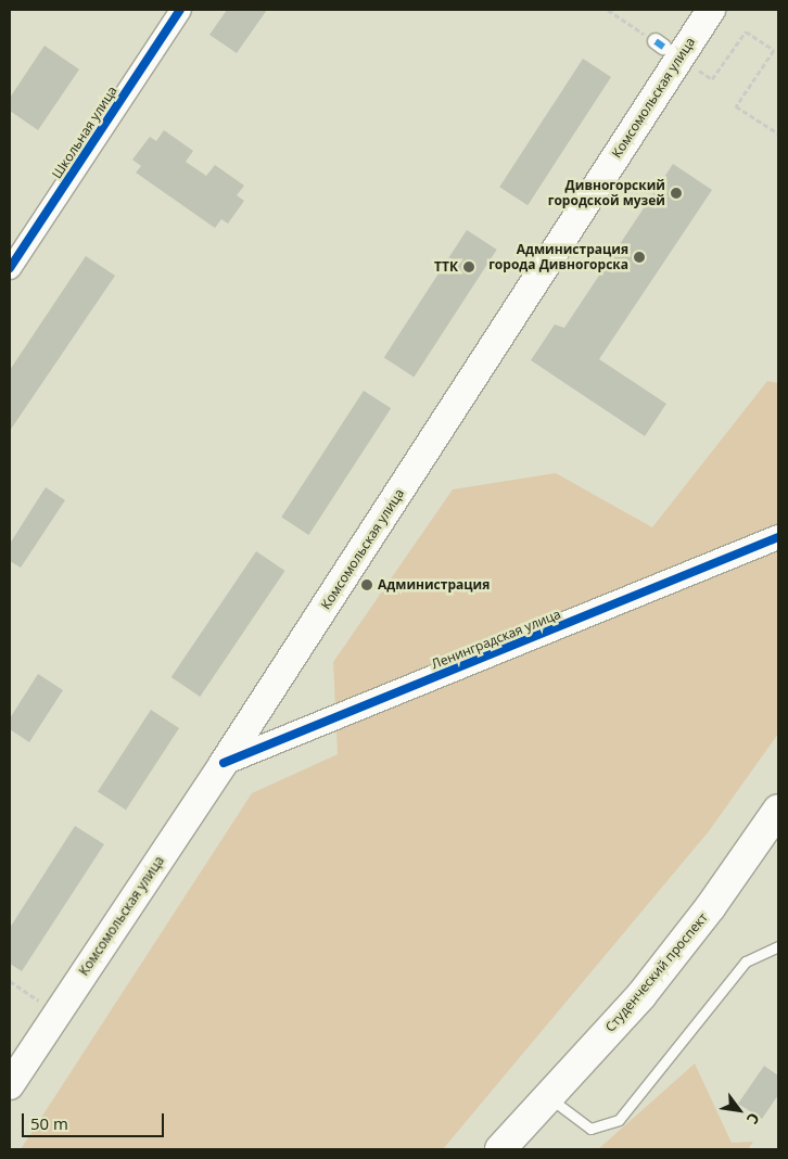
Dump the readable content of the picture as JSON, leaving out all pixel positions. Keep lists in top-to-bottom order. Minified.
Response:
{"streets":{"highway":["Студенческий проспект"],"main road":["Комсомольская улица"],"street":["Школьная улица","Ленинградская улица"]},"crossings":[["Комсомольская улица","Ленинградская улица"]],"places":["Дивногорский городской музей","Администрация города Дивногорска","ТТК","Администрация"],"scale_bar":"50 m","north":"bottom right"}
